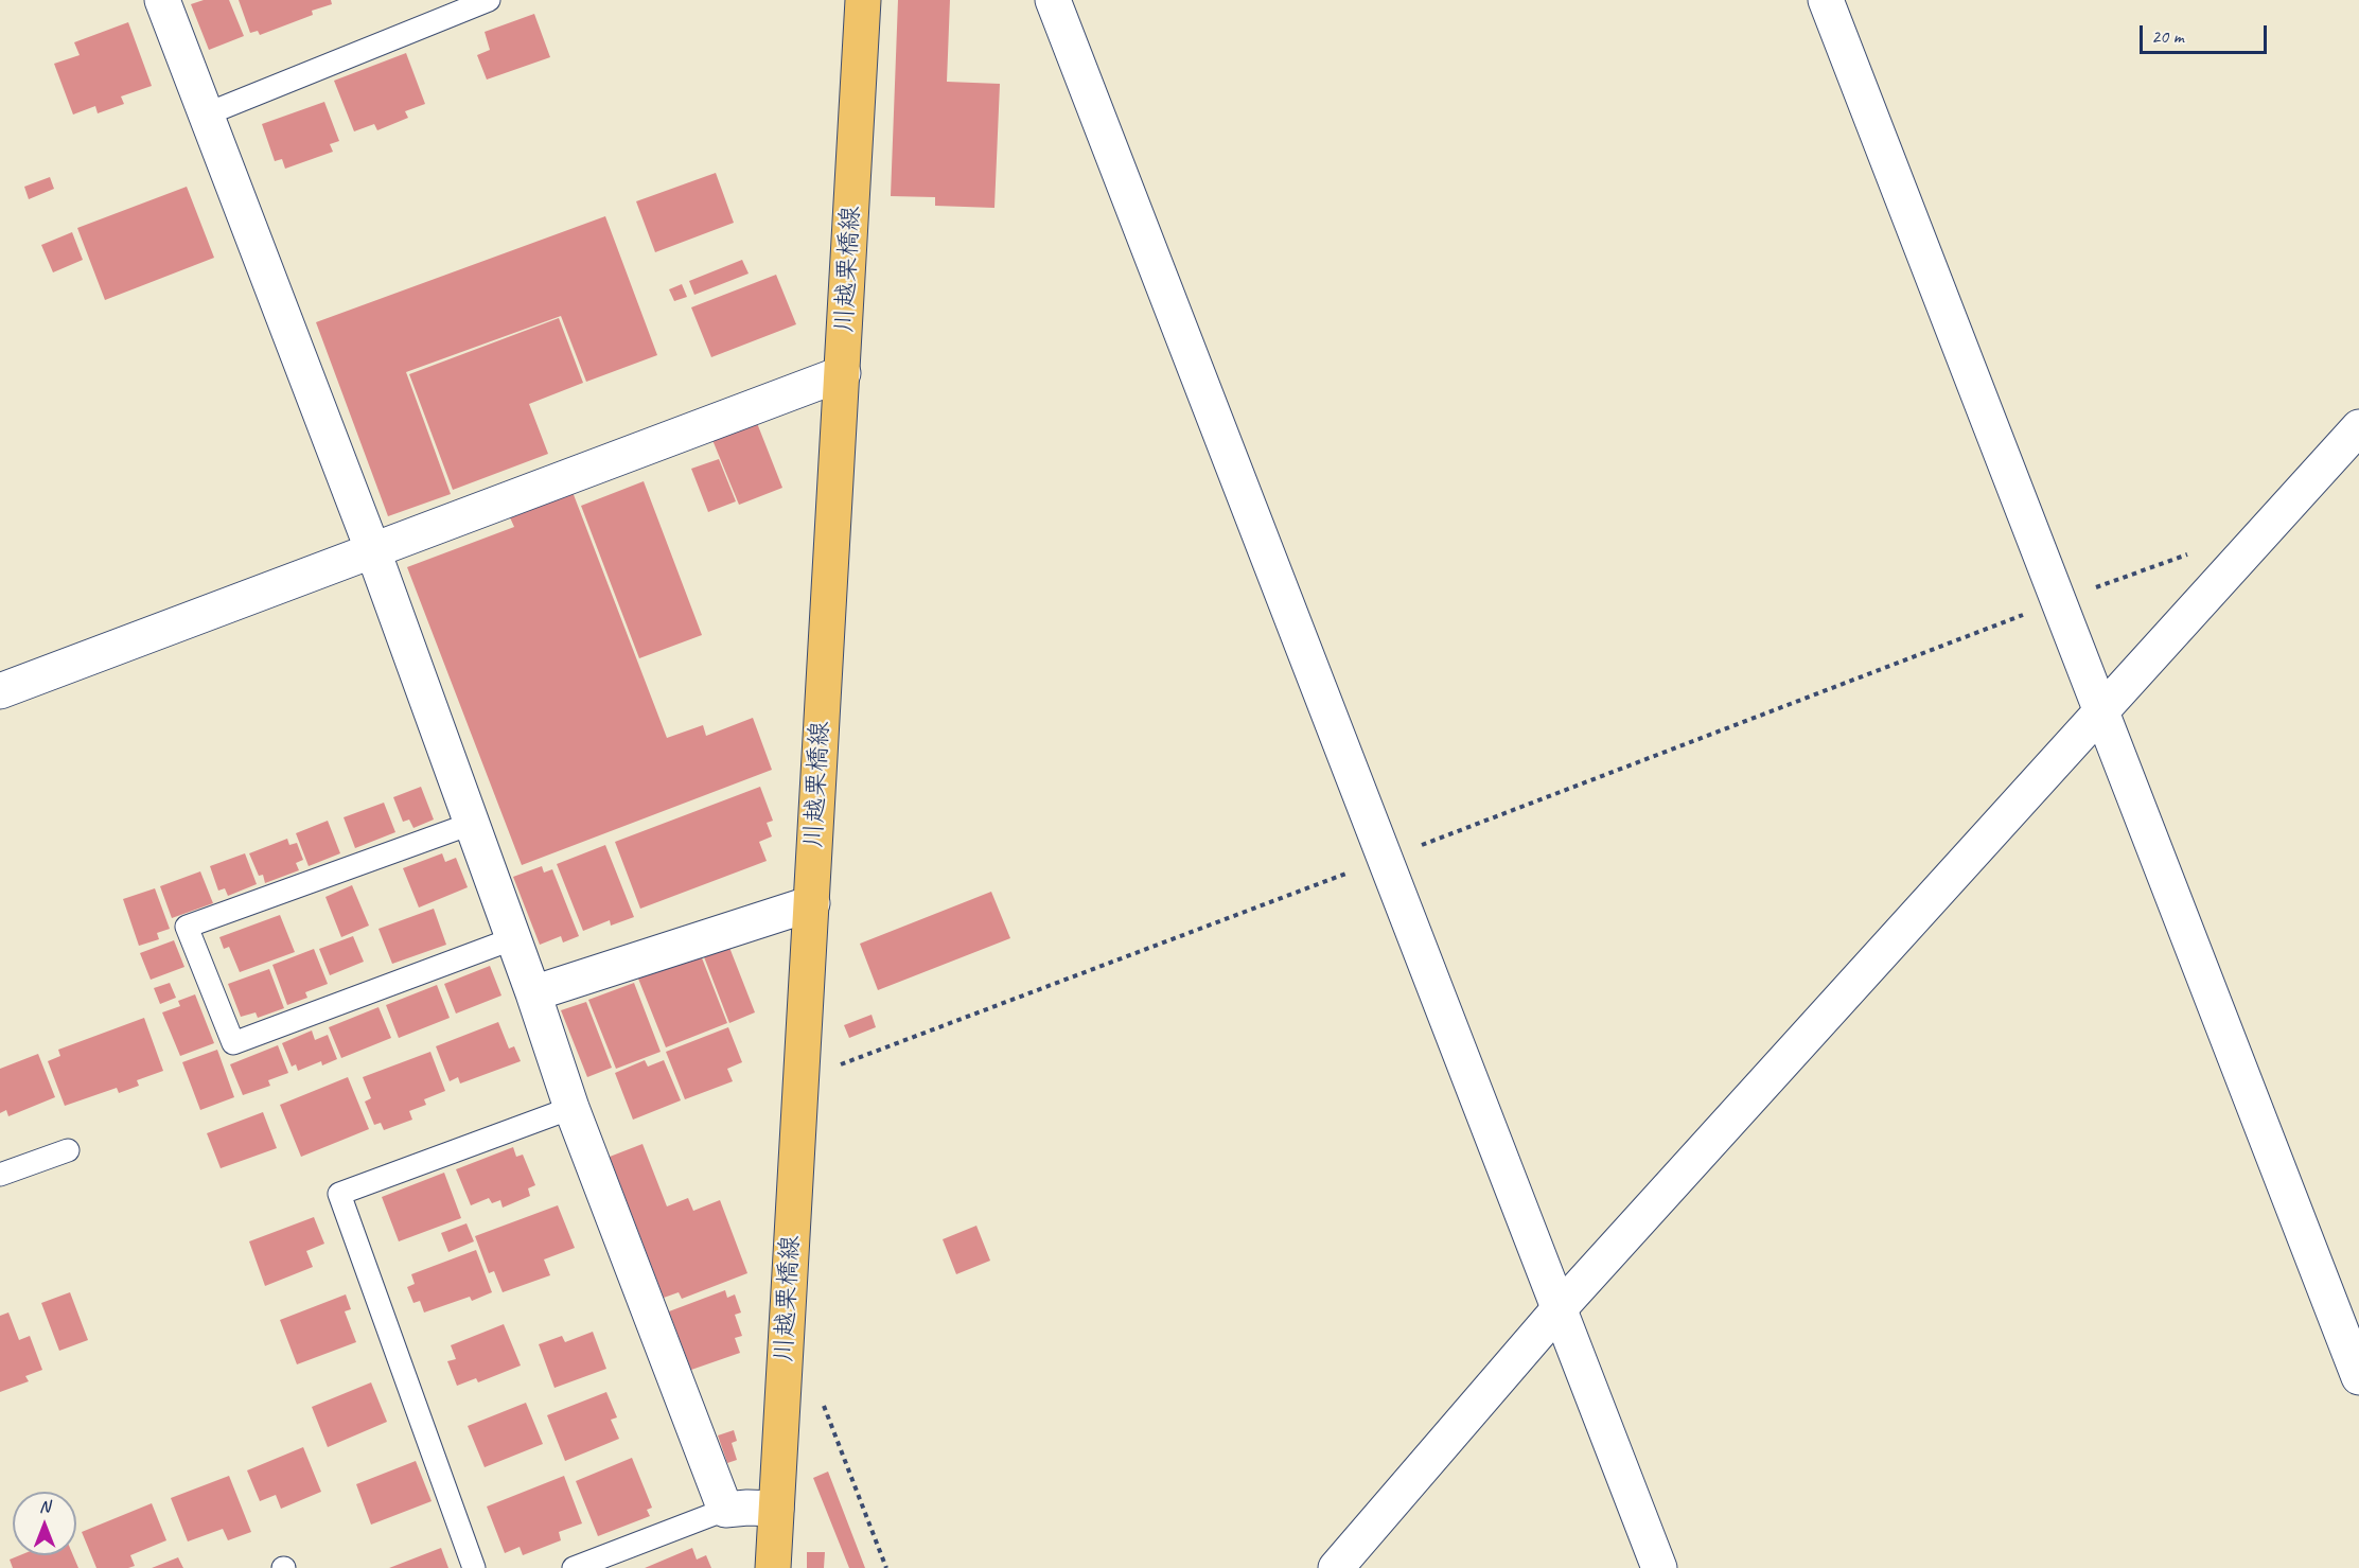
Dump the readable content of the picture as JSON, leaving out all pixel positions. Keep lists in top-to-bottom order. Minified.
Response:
{"streets":{"main road":["川越栗橋線"]},"scale_bar":"20 m","north":"top"}
